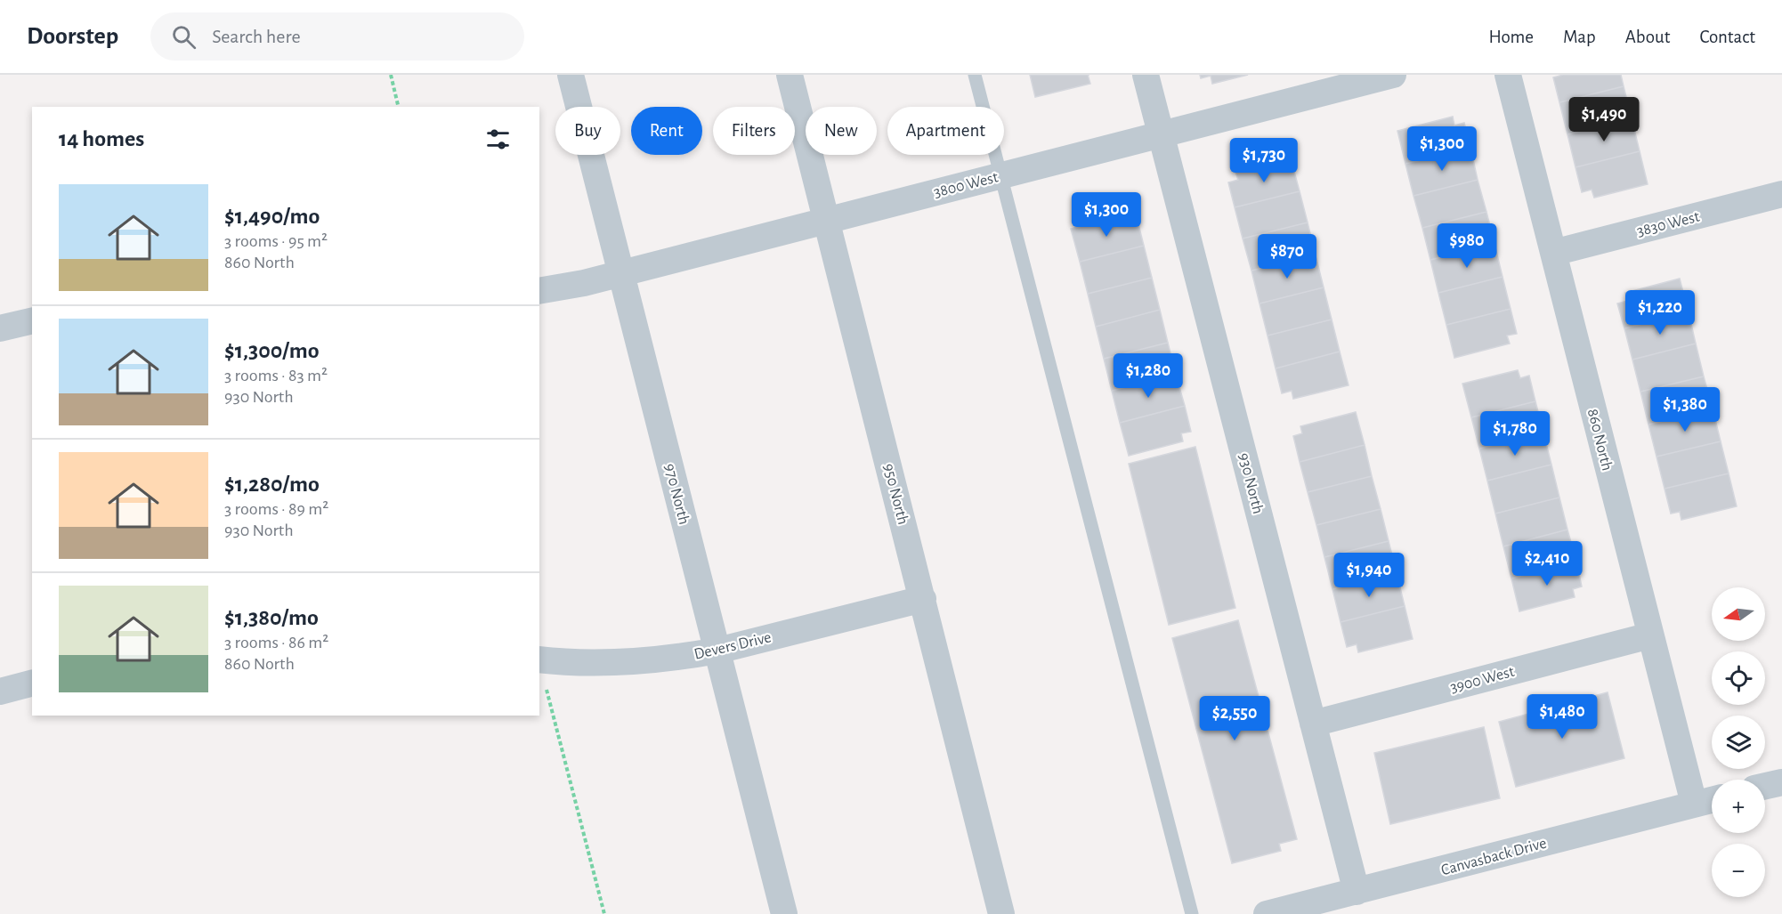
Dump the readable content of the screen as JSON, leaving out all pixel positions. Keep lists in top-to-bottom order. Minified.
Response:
{"streets":{"street":["3800 West","3830 West","860 North","930 North","970 North","950 North","Devers Drive","3900 West","Canvasback Drive"]},"crossings":[["3800 West","930 North"],["3800 West","970 North"],["3800 West","950 North"],["3830 West","860 North"],["860 North","3900 West"],["860 North","Canvasback Drive"],["930 North","3900 West"],["930 North","Canvasback Drive"],["970 North","Devers Drive"],["950 North","Devers Drive"]],"north":"left","page":{"header":"Doorstep","search":"Search here","nav":["Home","Map","About","Contact"],"price":["$1,490","$1,300","$1,730","$1,300","$980","$870","$1,220","$1,280","$1,380","$1,780","$2,410","$1,940","$1,480","$2,550"],"chip":["Buy","Rent","Filters","New","Apartment"],"heading":"14 homes","list":[{"name":"$1,490/mo","note":"3 rooms · 95 m² · 860 North"},{"name":"$1,300/mo","note":"3 rooms · 83 m² · 930 North"},{"name":"$1,280/mo","note":"3 rooms · 89 m² · 930 North"},{"name":"$1,380/mo","note":"3 rooms · 86 m² · 860 North"}],"map_buttons":["+","−"]}}
